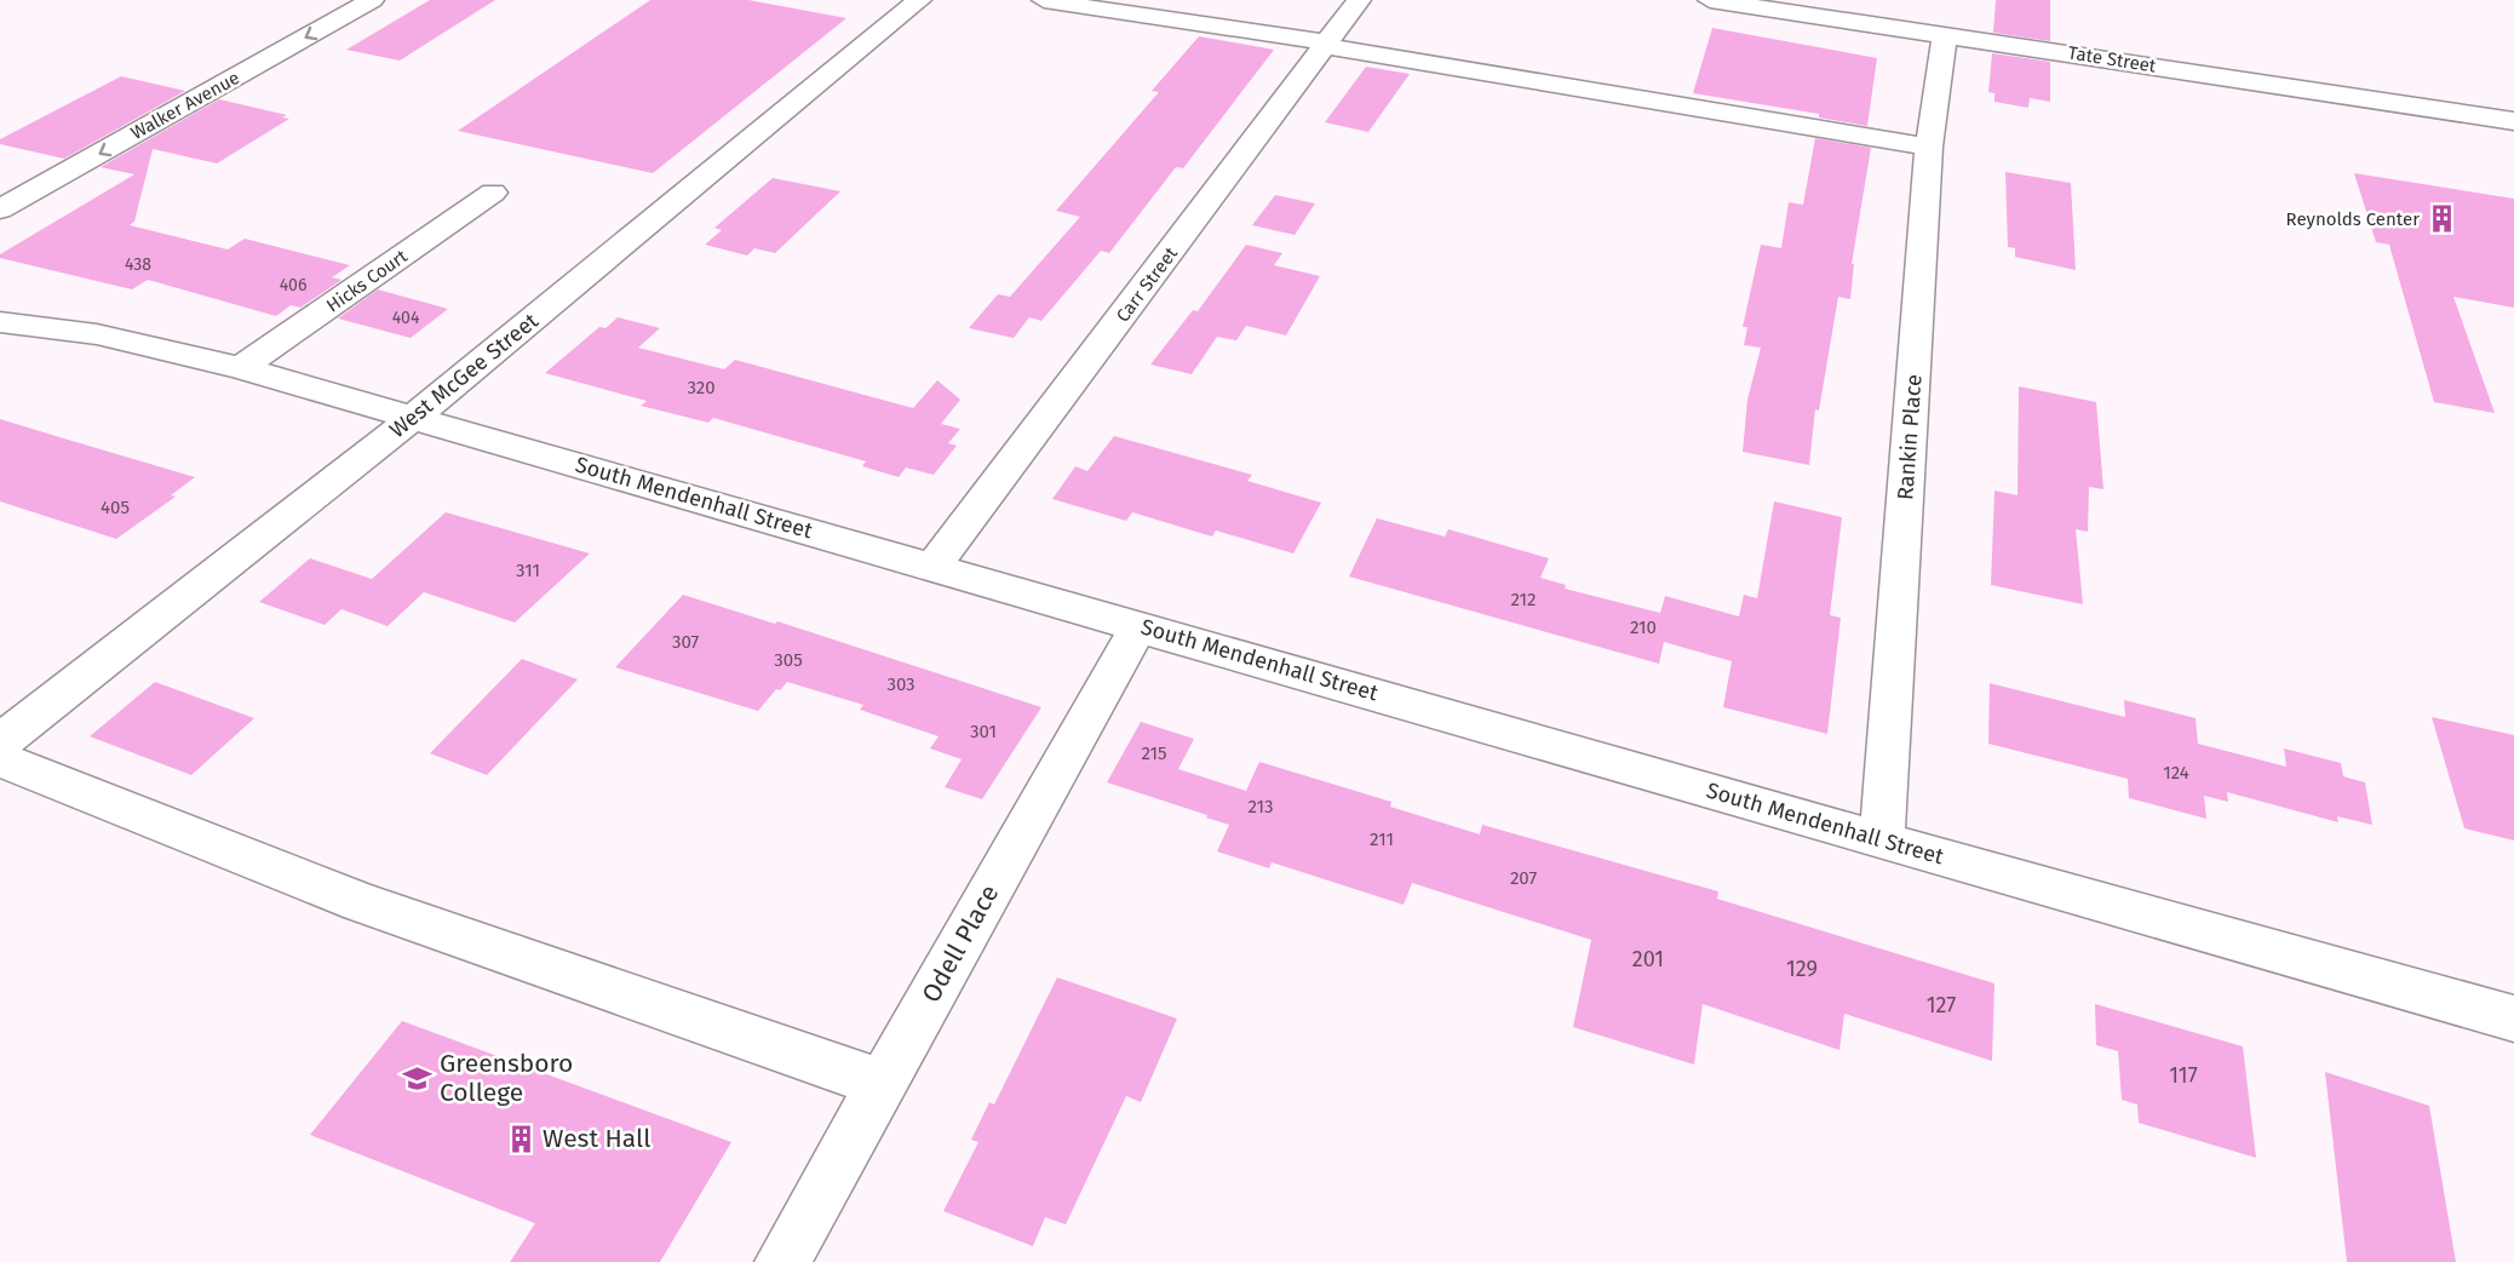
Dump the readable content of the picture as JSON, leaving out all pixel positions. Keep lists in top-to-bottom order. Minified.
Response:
{"streets":{"street":["Tate Street","Walker Avenue","Hicks Court","Carr Street","West McGee Street","Rankin Place","South Mendenhall Street","Odell Place"]},"crossings":[["Tate Street","Rankin Place"],["Hicks Court","South Mendenhall Street"],["Carr Street","South Mendenhall Street"],["West McGee Street","South Mendenhall Street"],["Rankin Place","South Mendenhall Street"],["South Mendenhall Street","Odell Place"]],"one_way":["Walker Avenue"],"places":{"building":["Reynolds Center","West Hall"],"school or university":["Greensboro College"]},"house_numbers":["438","406","404","320","405","311","212","210","307","305","303","301","215","124","213","211","207","201","129","127","117"]}
